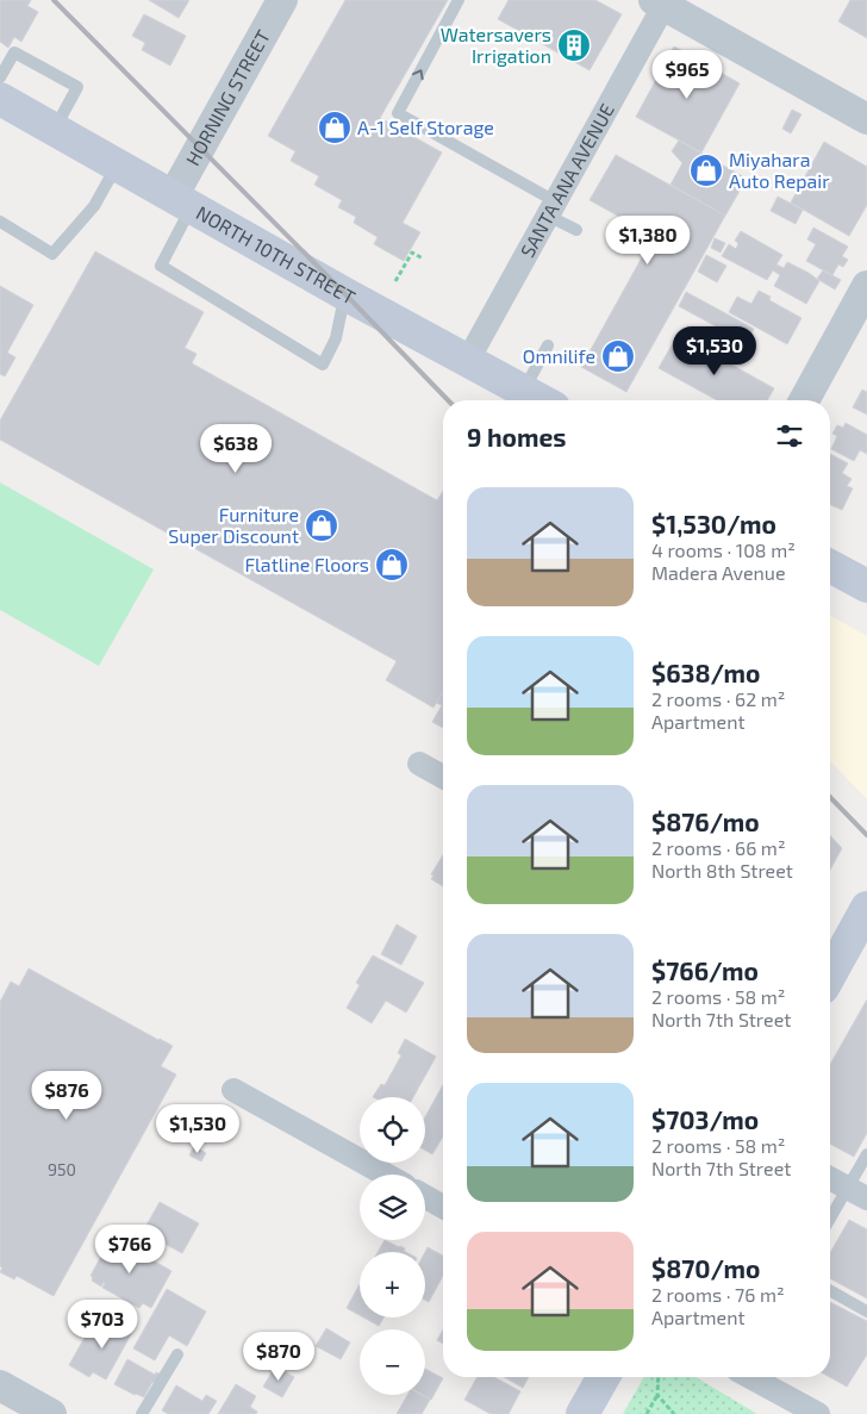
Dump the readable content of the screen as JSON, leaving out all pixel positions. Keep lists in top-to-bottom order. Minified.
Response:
{"streets":{"main road":["NORTH 10TH STREET"],"street":["HORNING STREET","SANTA ANA AVENUE"]},"crossings":[["HORNING STREET","NORTH 10TH STREET"],["SANTA ANA AVENUE","NORTH 10TH STREET"]],"places":{"building":["Watersavers Irrigation"],"shop":["A-1 Self Storage","Miyahara Auto Repair","Omnilife","Furniture Super Discount","Flatline Floors"]},"house_numbers":["950"],"page":{"price":["$965","$1,380","$1,530","$638","$876","$1,530","$766","$703","$870"],"heading":"9 homes","list":[{"name":"$1,530/mo","note":"4 rooms · 108 m² · Madera Avenue"},{"name":"$638/mo","note":"2 rooms · 62 m² · Apartment"},{"name":"$876/mo","note":"2 rooms · 66 m² · North 8th Street"},{"name":"$766/mo","note":"2 rooms · 58 m² · North 7th Street"},{"name":"$703/mo","note":"2 rooms · 58 m² · North 7th Street"},{"name":"$870/mo","note":"2 rooms · 76 m² · Apartment"}],"map_buttons":["+","−"]}}
